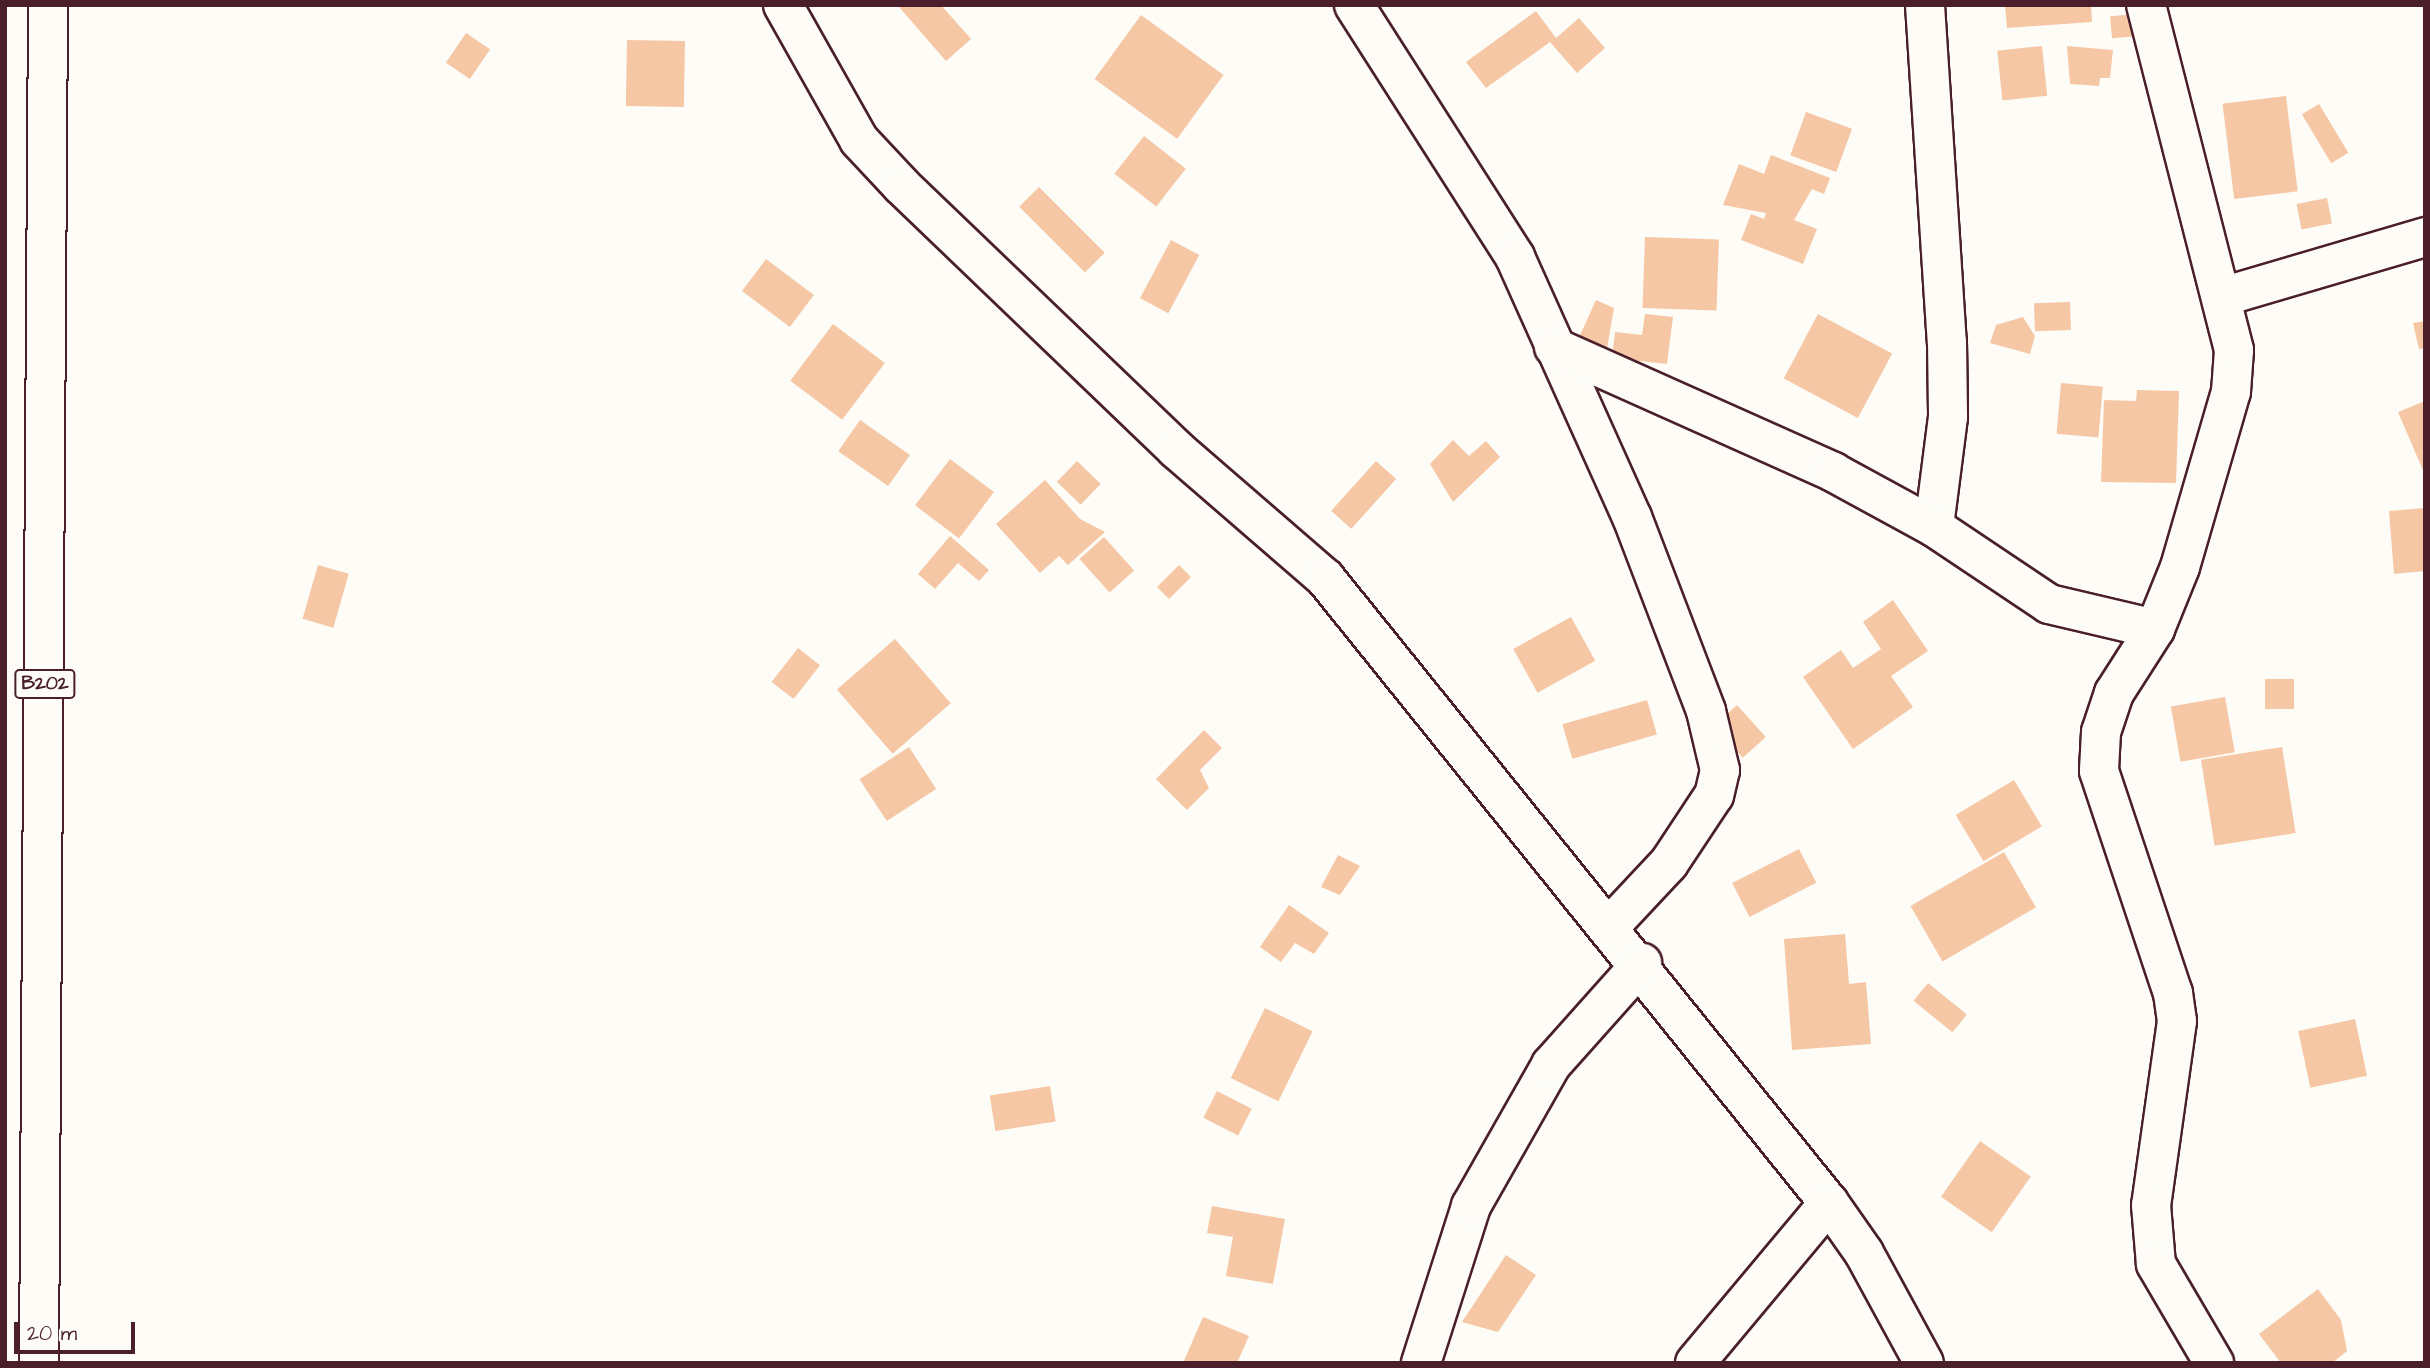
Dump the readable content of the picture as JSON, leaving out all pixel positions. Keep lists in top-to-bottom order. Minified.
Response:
{"streets":{"street":["B202"]},"scale_bar":"20 m"}
